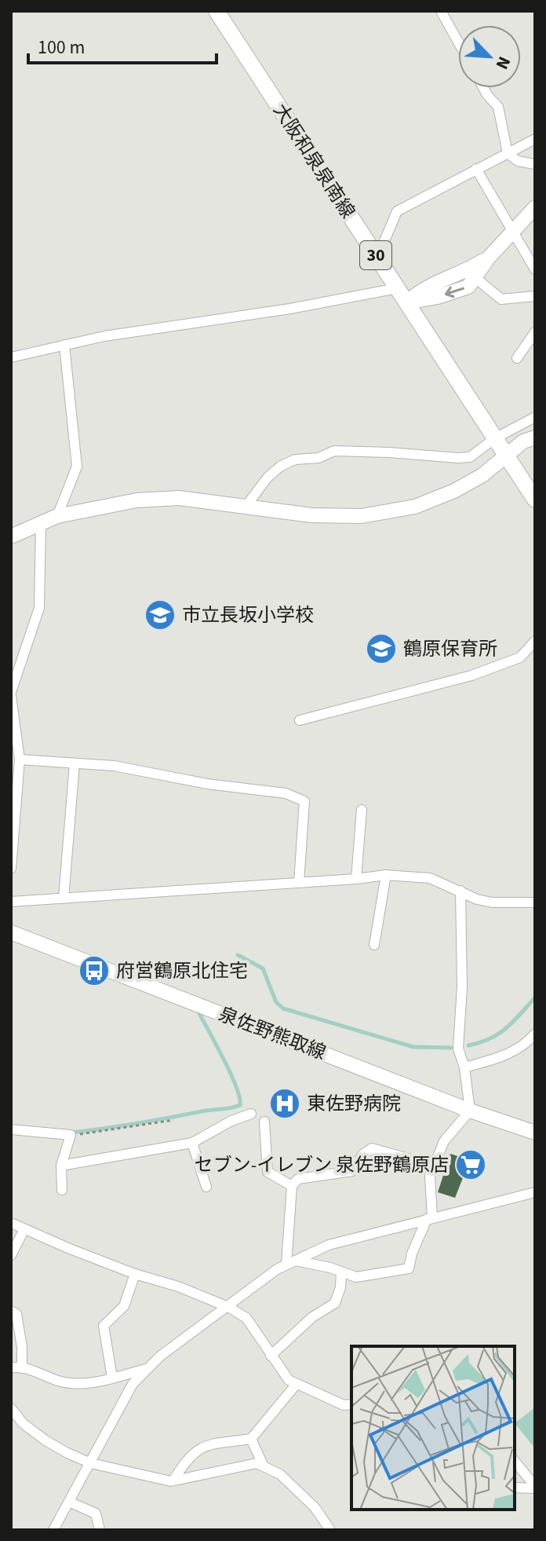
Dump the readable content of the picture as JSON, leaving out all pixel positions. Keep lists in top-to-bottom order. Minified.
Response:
{"streets":{"main road":["大阪和泉泉南線","30"],"street":["泉佐野熊取線"]},"places":{"school or university":["市立長坂小学校","鶴原保育所"],"bus stop":["府営鶴原北住宅"],"hospital":["東佐野病院"],"supermarket":["セブン-イレブン 泉佐野鶴原店"]},"scale_bar":"100 m","north":"bottom right"}
